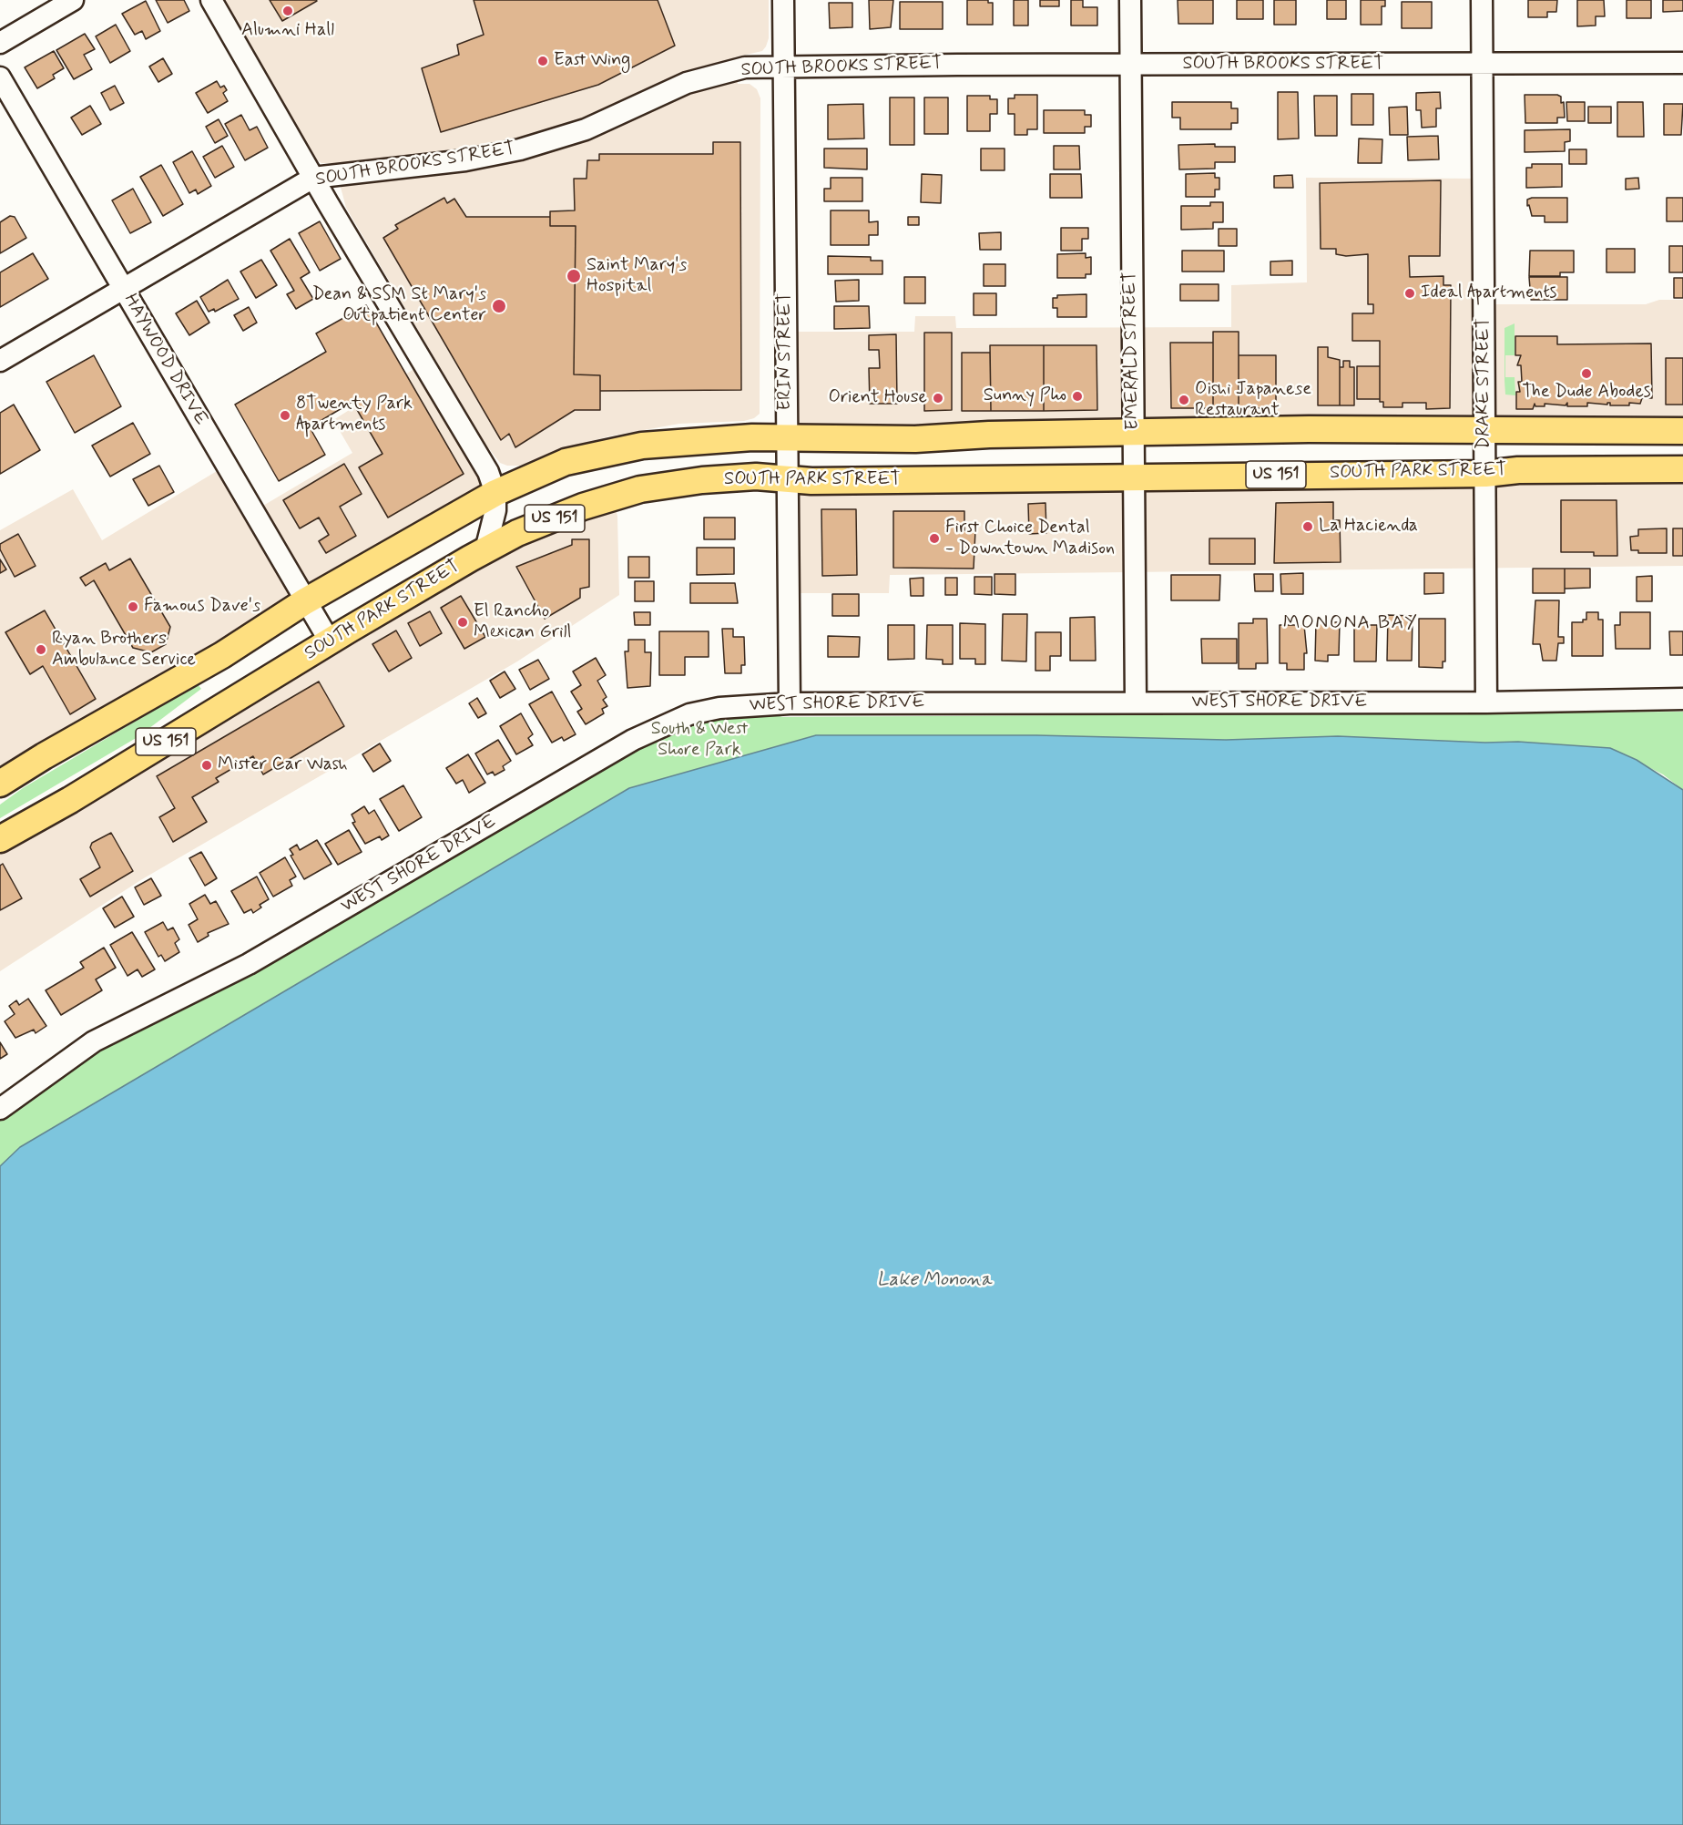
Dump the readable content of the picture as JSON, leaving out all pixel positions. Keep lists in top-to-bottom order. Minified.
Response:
{"streets":{"main road":["SOUTH PARK STREET","US 151"],"street":["SOUTH BROOKS STREET","EMERALD STREET","ERIN STREET","HAYWOOD DRIVE","DRAKE STREET","WEST SHORE DRIVE"]},"crossings":[["SOUTH BROOKS STREET","EMERALD STREET"],["SOUTH BROOKS STREET","ERIN STREET"],["SOUTH BROOKS STREET","HAYWOOD DRIVE"],["SOUTH BROOKS STREET","DRAKE STREET"],["EMERALD STREET","SOUTH PARK STREET"],["EMERALD STREET","US 151"],["EMERALD STREET","WEST SHORE DRIVE"],["ERIN STREET","SOUTH PARK STREET"],["ERIN STREET","US 151"],["ERIN STREET","WEST SHORE DRIVE"],["HAYWOOD DRIVE","SOUTH PARK STREET"],["HAYWOOD DRIVE","US 151"],["DRAKE STREET","SOUTH PARK STREET"],["DRAKE STREET","US 151"],["DRAKE STREET","WEST SHORE DRIVE"]],"districts":["MONONA BAY"],"water":["Lake Monona"],"parks":["South & West Shore Park"],"places":["Alumni Hall","East Wing","Saint Mary's Hospital","Ideal Apartments","Dean & SSM St Mary's Outpatient Center","The Dude Abodes","Sunny Pho","Orient House","Oishi Japanese Restaurant","8Twenty Park Apartments","La Hacienda","First Choice Dental - Downtown Madison","Famous Dave's","El Rancho Mexican Grill","Ryan Brothers Ambulance Service","Mister Car Wash"]}
